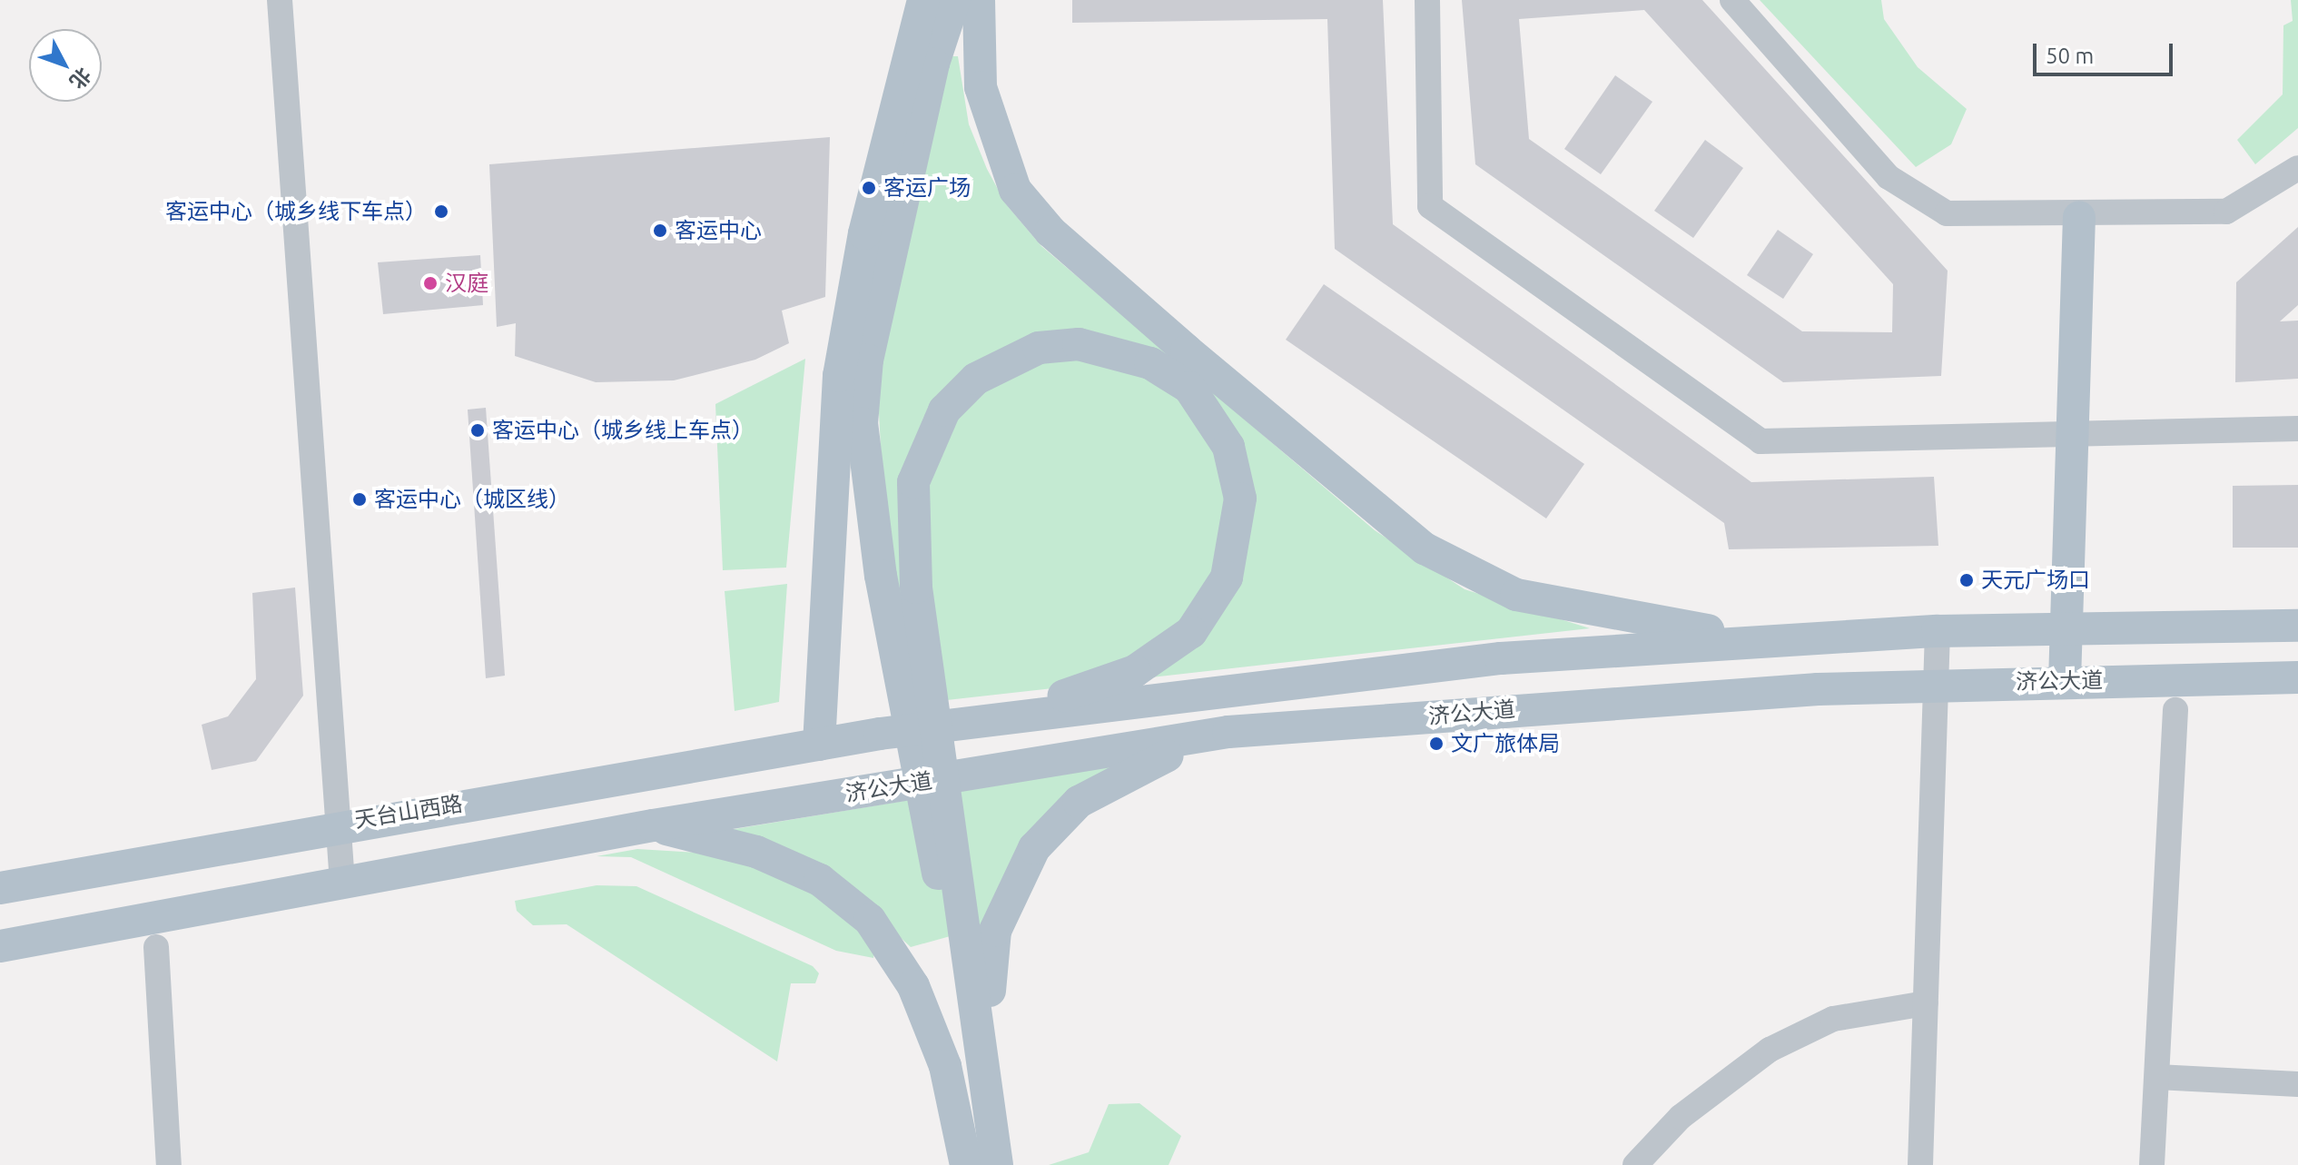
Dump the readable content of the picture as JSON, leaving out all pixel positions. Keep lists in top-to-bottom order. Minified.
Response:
{"streets":{"main road":["济公大道","天台山西路"]},"places":["客运广场","客运中心（城乡线下车点）","客运中心","汉庭","客运中心（城乡线上车点）","客运中心（城区线）","天元广场口","文广旅体局"],"scale_bar":"50 m","north":"bottom right"}
